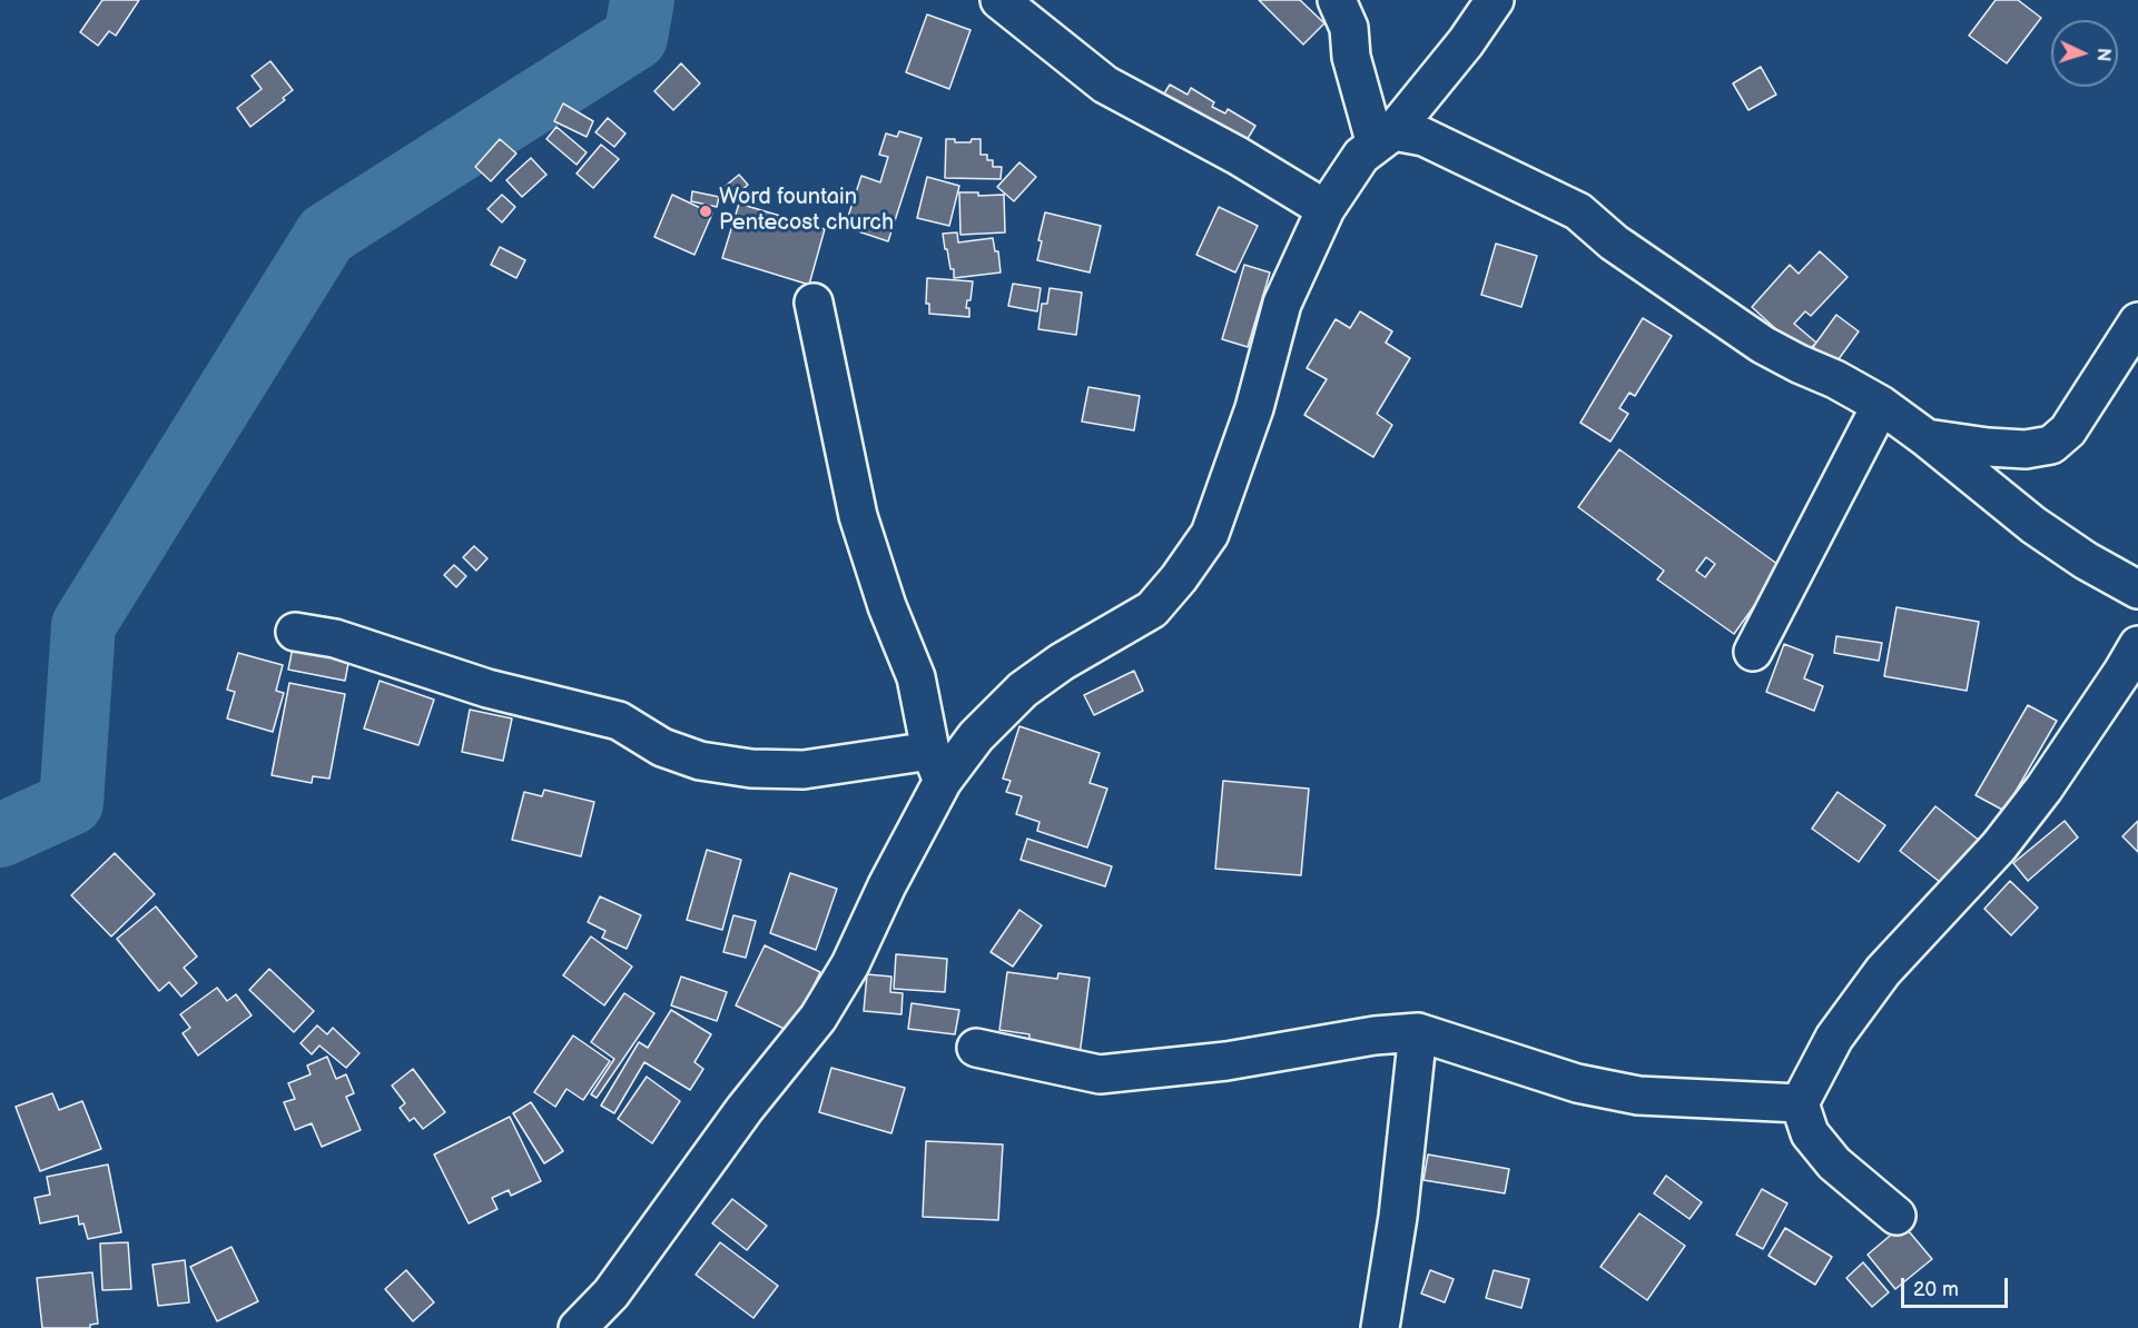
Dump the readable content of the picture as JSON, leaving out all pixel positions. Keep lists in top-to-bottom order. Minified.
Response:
{"places":["Word fountain Pentecost church"],"scale_bar":"20 m","north":"right"}
